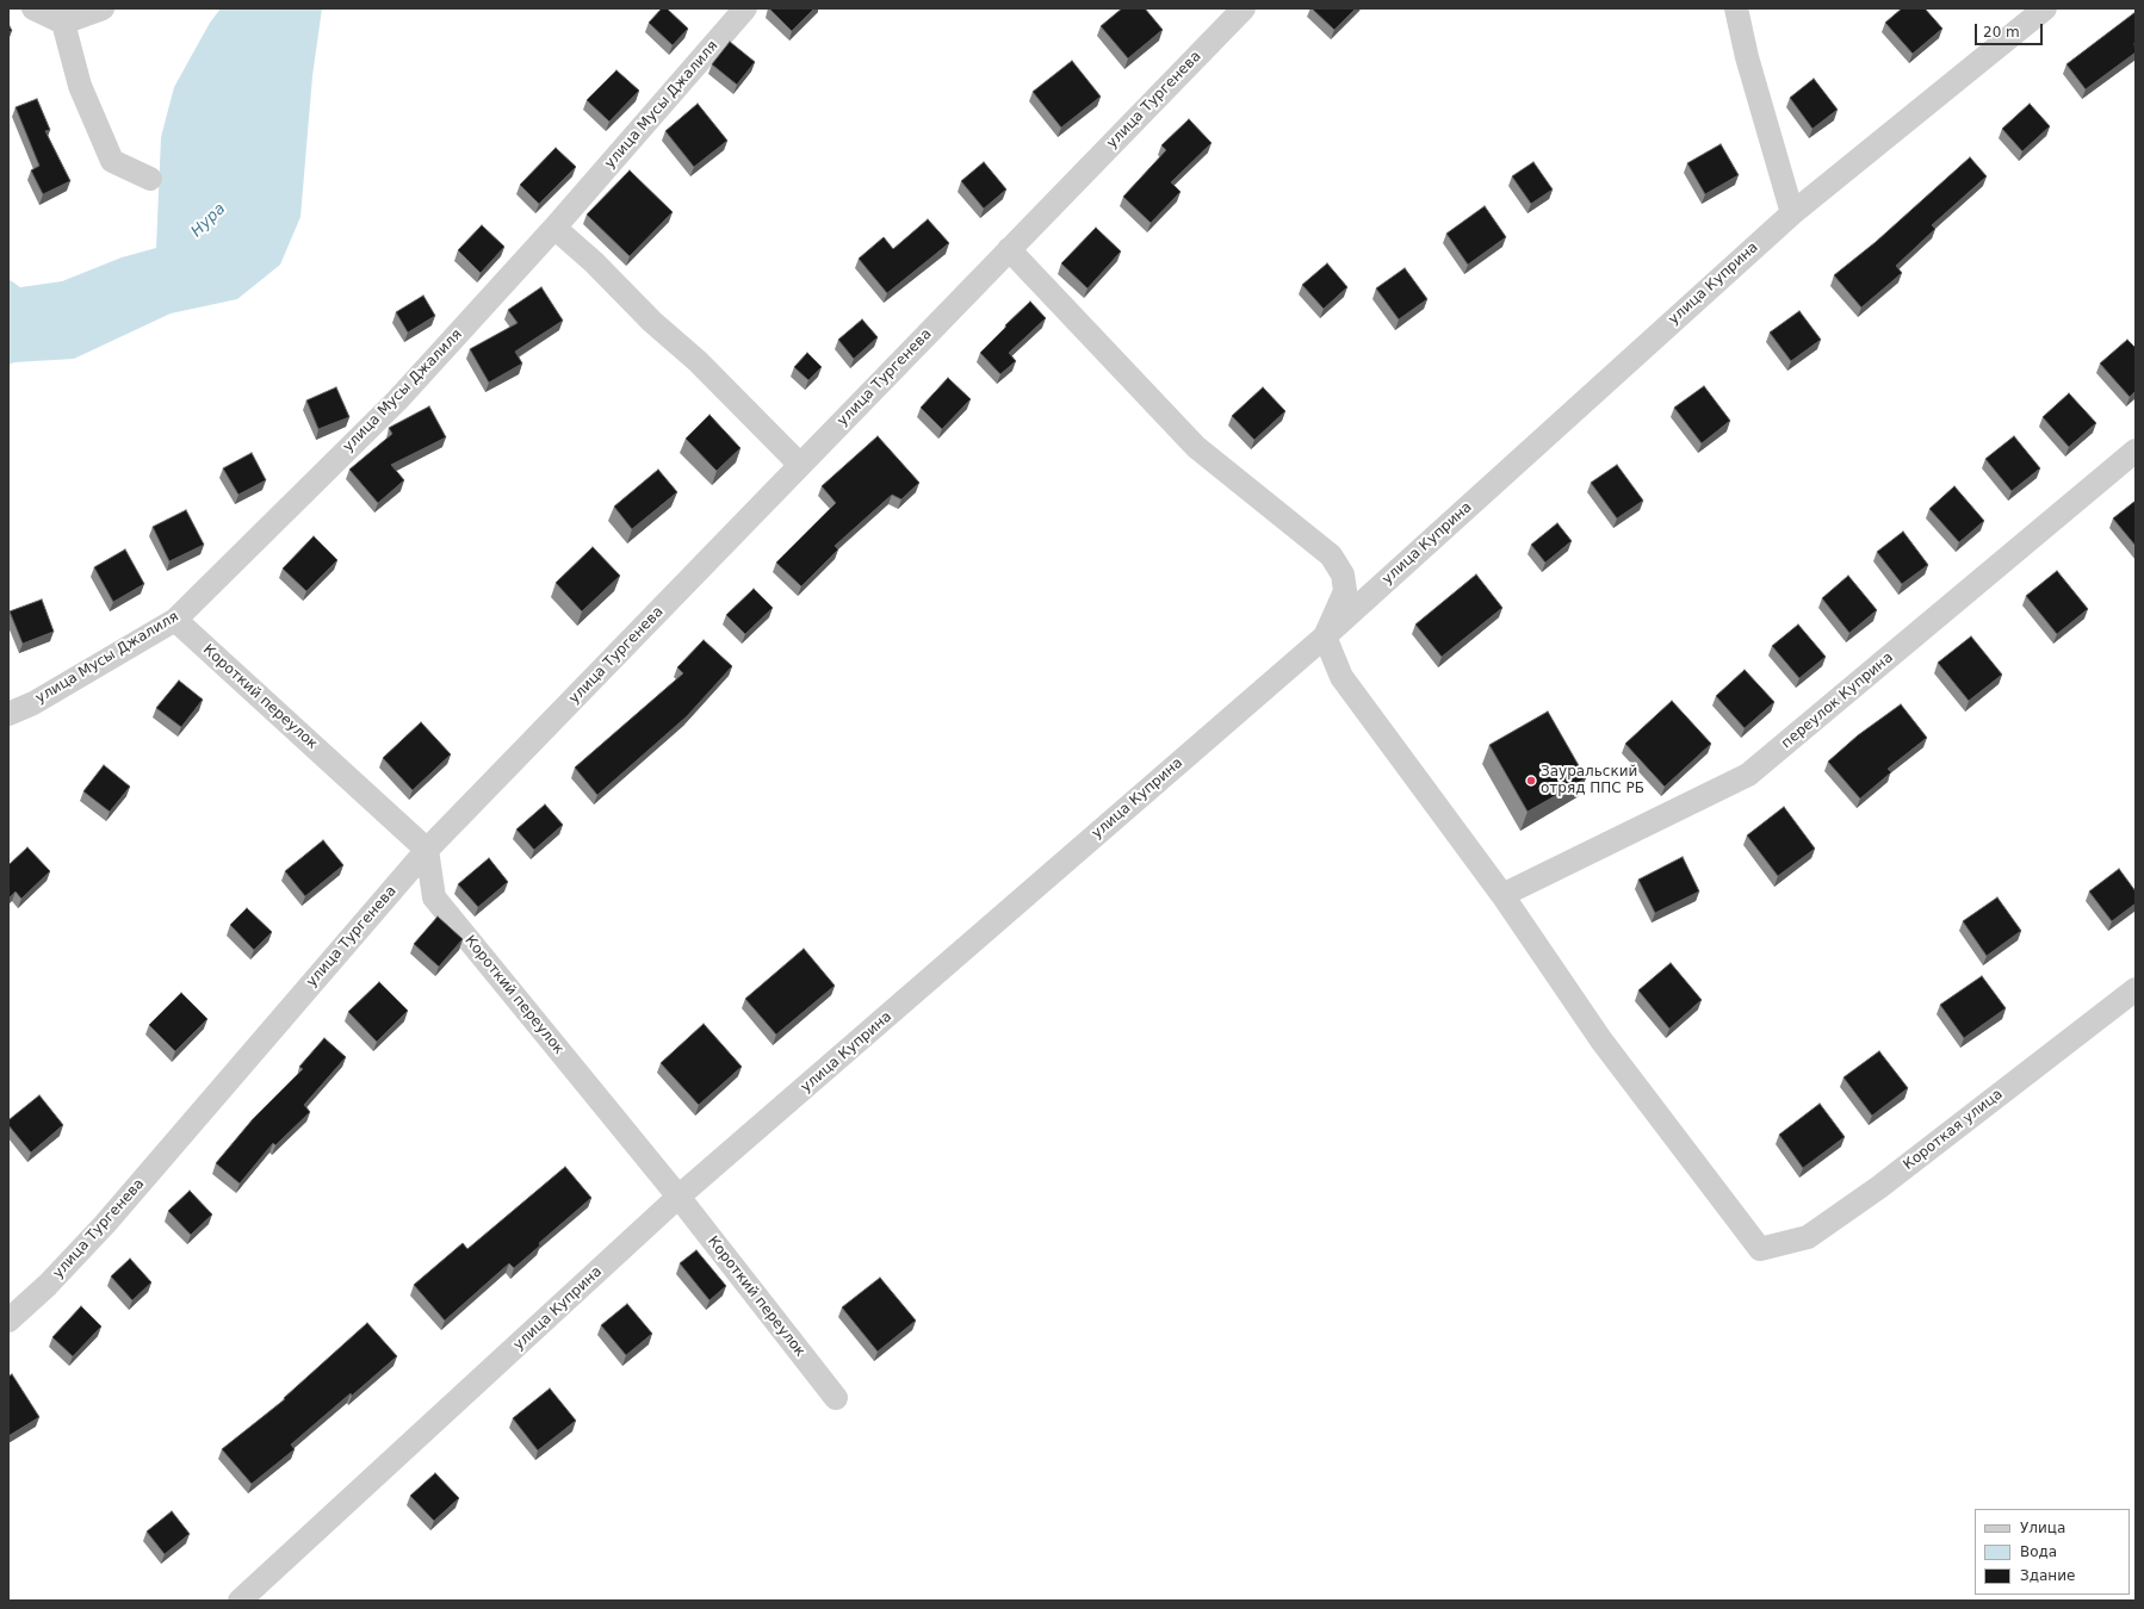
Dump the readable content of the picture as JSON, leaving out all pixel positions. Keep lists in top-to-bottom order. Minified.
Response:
{"streets":{"street":["улица Тургенева","улица Мусы Джалиля","улица Куприна","Короткий переулок","переулок Куприна","Короткая улица"]},"crossings":[["улица Тургенева","Короткий переулок"],["улица Мусы Джалиля","Короткий переулок"],["улица Куприна","Короткий переулок"],["переулок Куприна","Короткая улица"]],"water":["Нура"],"places":["Зауральский отряд ППС РБ"],"legend":["Улица","Вода","Здание"],"scale_bar":"20 m"}
